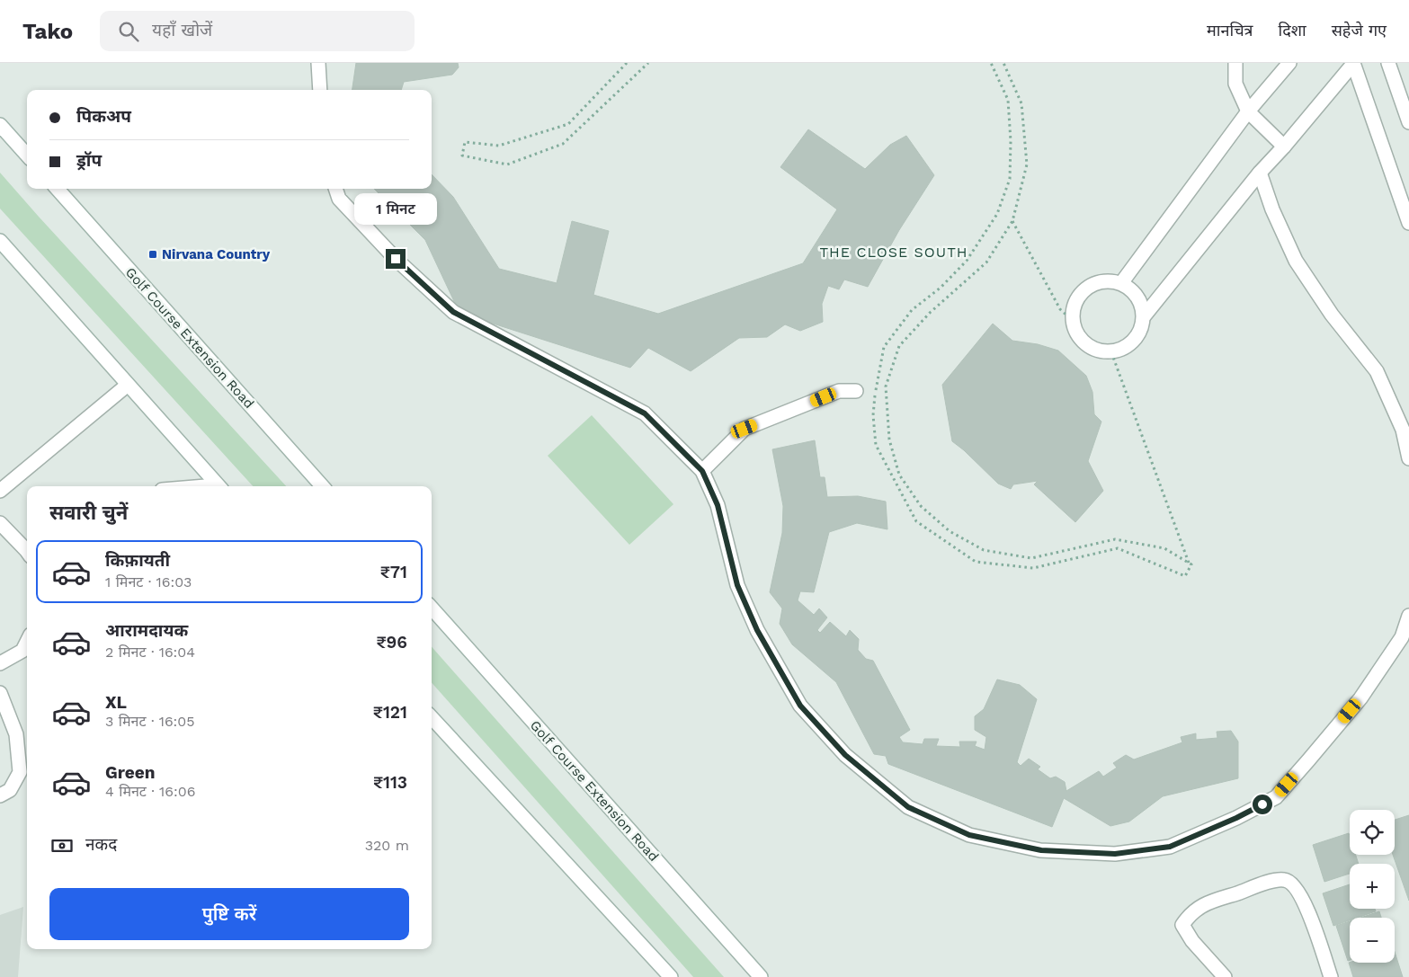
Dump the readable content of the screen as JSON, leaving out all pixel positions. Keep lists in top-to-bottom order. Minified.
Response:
{"streets":{"main road":["Golf Course Extension Road"]},"districts":["THE CLOSE SOUTH"],"places":{"transit":["Nirvana Country"]},"page":{"header":"Tako","search":"यहाँ खोजें","nav":["मानचित्र","दिशा","सहेजे गए"],"banner":["पिकअप","ड्रॉप"],"bubble":"1 मिनट","heading":"सवारी चुनें","list":[{"name":"किफ़ायती","note":"1 मिनट · 16:03","value":"₹71"},{"name":"आरामदायक","note":"2 मिनट · 16:04","value":"₹96"},{"name":"XL","note":"3 मिनट · 16:05","value":"₹121"},{"name":"Green","note":"4 मिनट · 16:06","value":"₹113"}],"map_buttons":["+","−"],"pay":["नकद","320 m"],"buttons":"पुष्टि करें"}}
